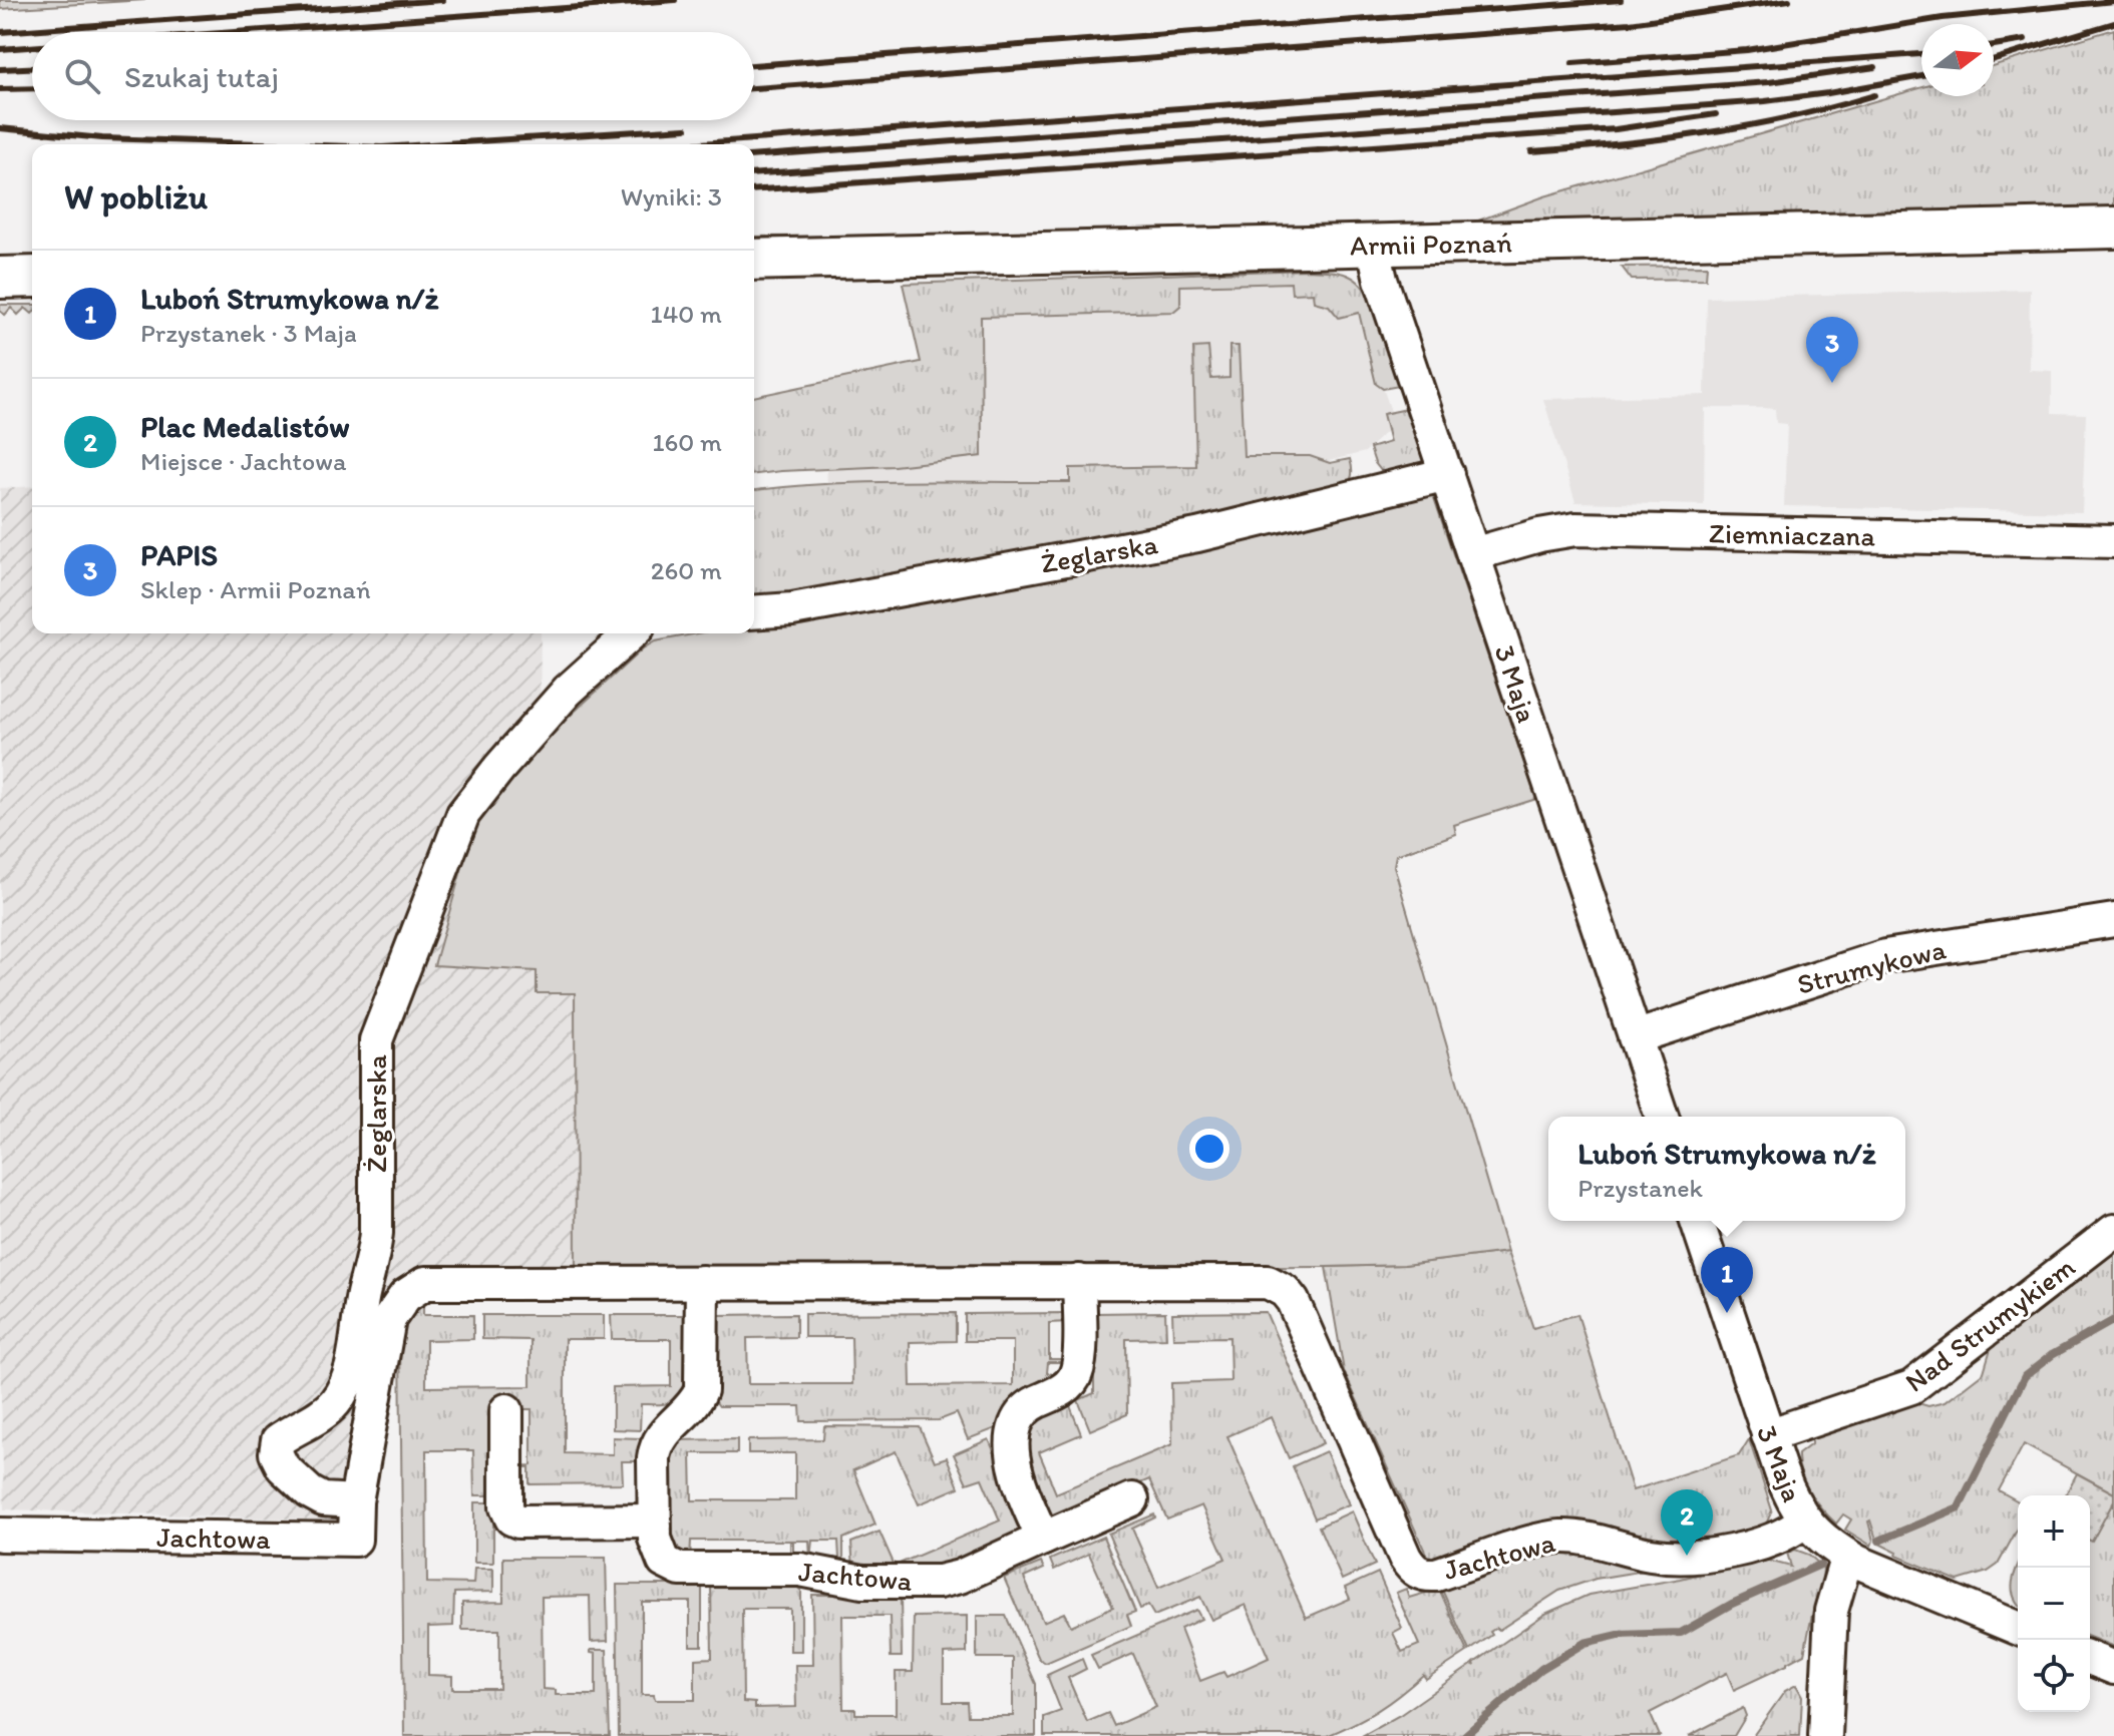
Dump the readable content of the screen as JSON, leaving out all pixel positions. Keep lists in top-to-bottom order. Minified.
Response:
{"streets":{"main road":["Armii Poznań"],"street":["Ziemniaczana","Żeglarska","3 Maja","Strumykowa","Nad Strumykiem","Jachtowa"]},"crossings":[["Armii Poznań","3 Maja"],["Ziemniaczana","3 Maja"],["Żeglarska","3 Maja"],["Żeglarska","Jachtowa"],["3 Maja","Strumykowa"],["3 Maja","Nad Strumykiem"],["3 Maja","Jachtowa"]],"north":"right","page":{"search":"Szukaj tutaj","heading":["W pobliżu","Wyniki: 3"],"list":[{"mark":"1","name":"Luboń Strumykowa n/ż","note":"Przystanek · 3 Maja","value":"140 m"},{"mark":"2","name":"Plac Medalistów","note":"Miejsce · Jachtowa","value":"160 m"},{"mark":"3","name":"PAPIS","note":"Sklep · Armii Poznań","value":"260 m"}],"pins":["3","1","2"],"popup":["Luboń Strumykowa n/ż","Przystanek"],"map_buttons":["+","−"]}}
